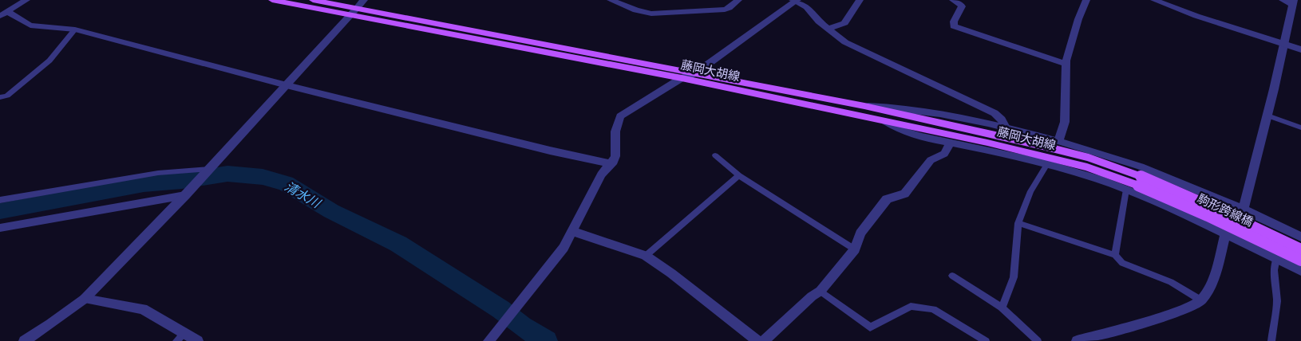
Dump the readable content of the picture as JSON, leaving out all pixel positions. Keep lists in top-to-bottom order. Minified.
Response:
{"streets":{"main road":["藤岡大胡線","駒形跨線橋"]},"crossings":[["藤岡大胡線","駒形跨線橋"]],"water":["清水川"]}
